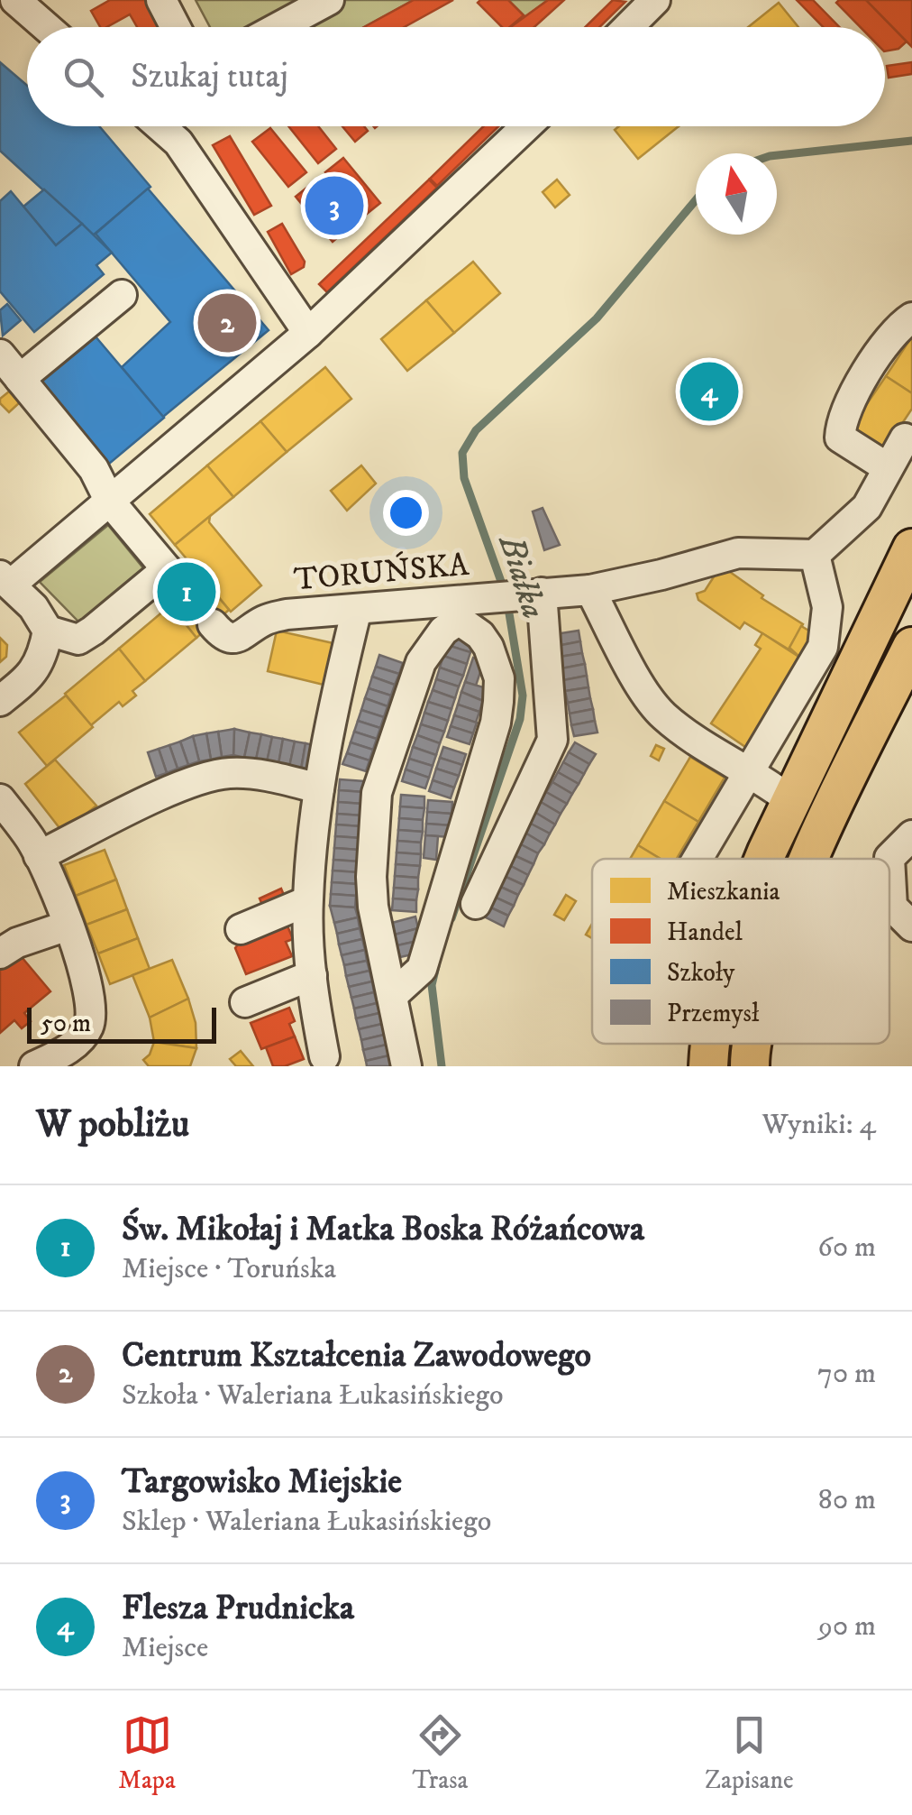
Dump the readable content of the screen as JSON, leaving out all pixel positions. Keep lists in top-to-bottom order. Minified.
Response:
{"streets":{"street":["TORUŃSKA"]},"water":["Białka"],"legend":["Mieszkania","Handel","Szkoły","Przemysł"],"scale_bar":"50 m","north":"top","page":{"search":"Szukaj tutaj","pins":["3","2","4","1"],"scale":"50 m","heading":["W pobliżu","Wyniki: 4"],"list":[{"mark":"1","name":"Św. Mikołaj i Matka Boska Różańcowa","note":"Miejsce · Toruńska","value":"60 m"},{"mark":"2","name":"Centrum Kształcenia Zawodowego","note":"Szkoła · Waleriana Łukasińskiego","value":"70 m"},{"mark":"3","name":"Targowisko Miejskie","note":"Sklep · Waleriana Łukasińskiego","value":"80 m"},{"mark":"4","name":"Flesza Prudnicka","note":"Miejsce","value":"90 m"}],"nav":["Mapa","Trasa","Zapisane"]}}
